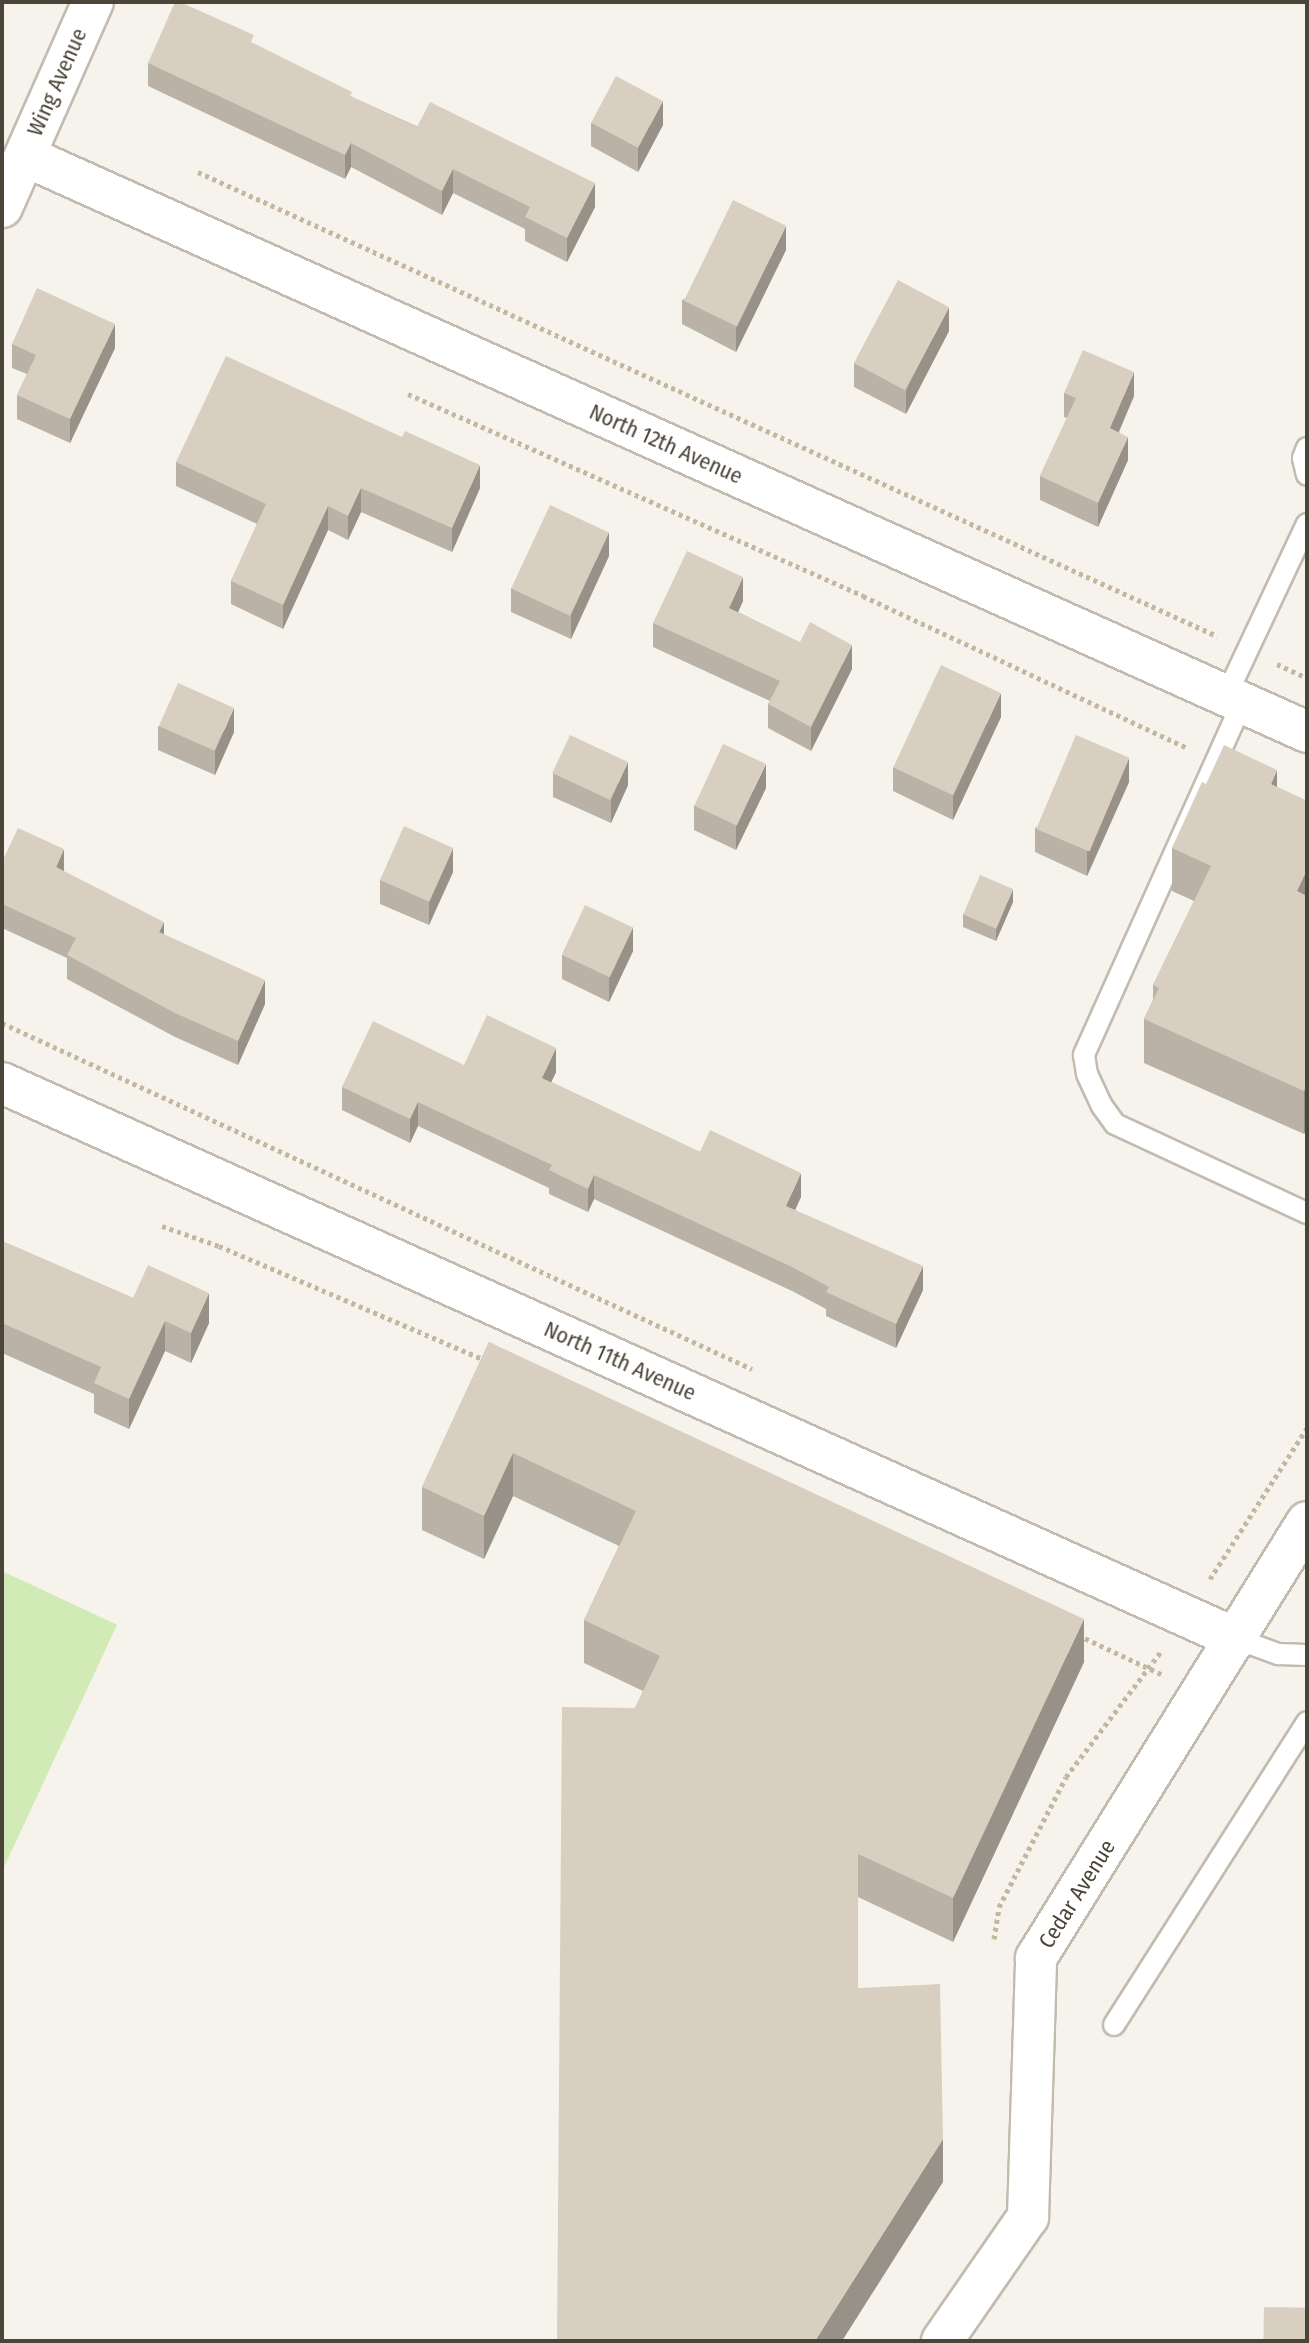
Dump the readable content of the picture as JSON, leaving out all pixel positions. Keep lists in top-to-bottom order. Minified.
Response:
{"streets":{"street":["Wing Avenue","North 12th Avenue","North 11th Avenue","Cedar Avenue"]},"crossings":[["Wing Avenue","North 12th Avenue"],["North 11th Avenue","Cedar Avenue"]]}
